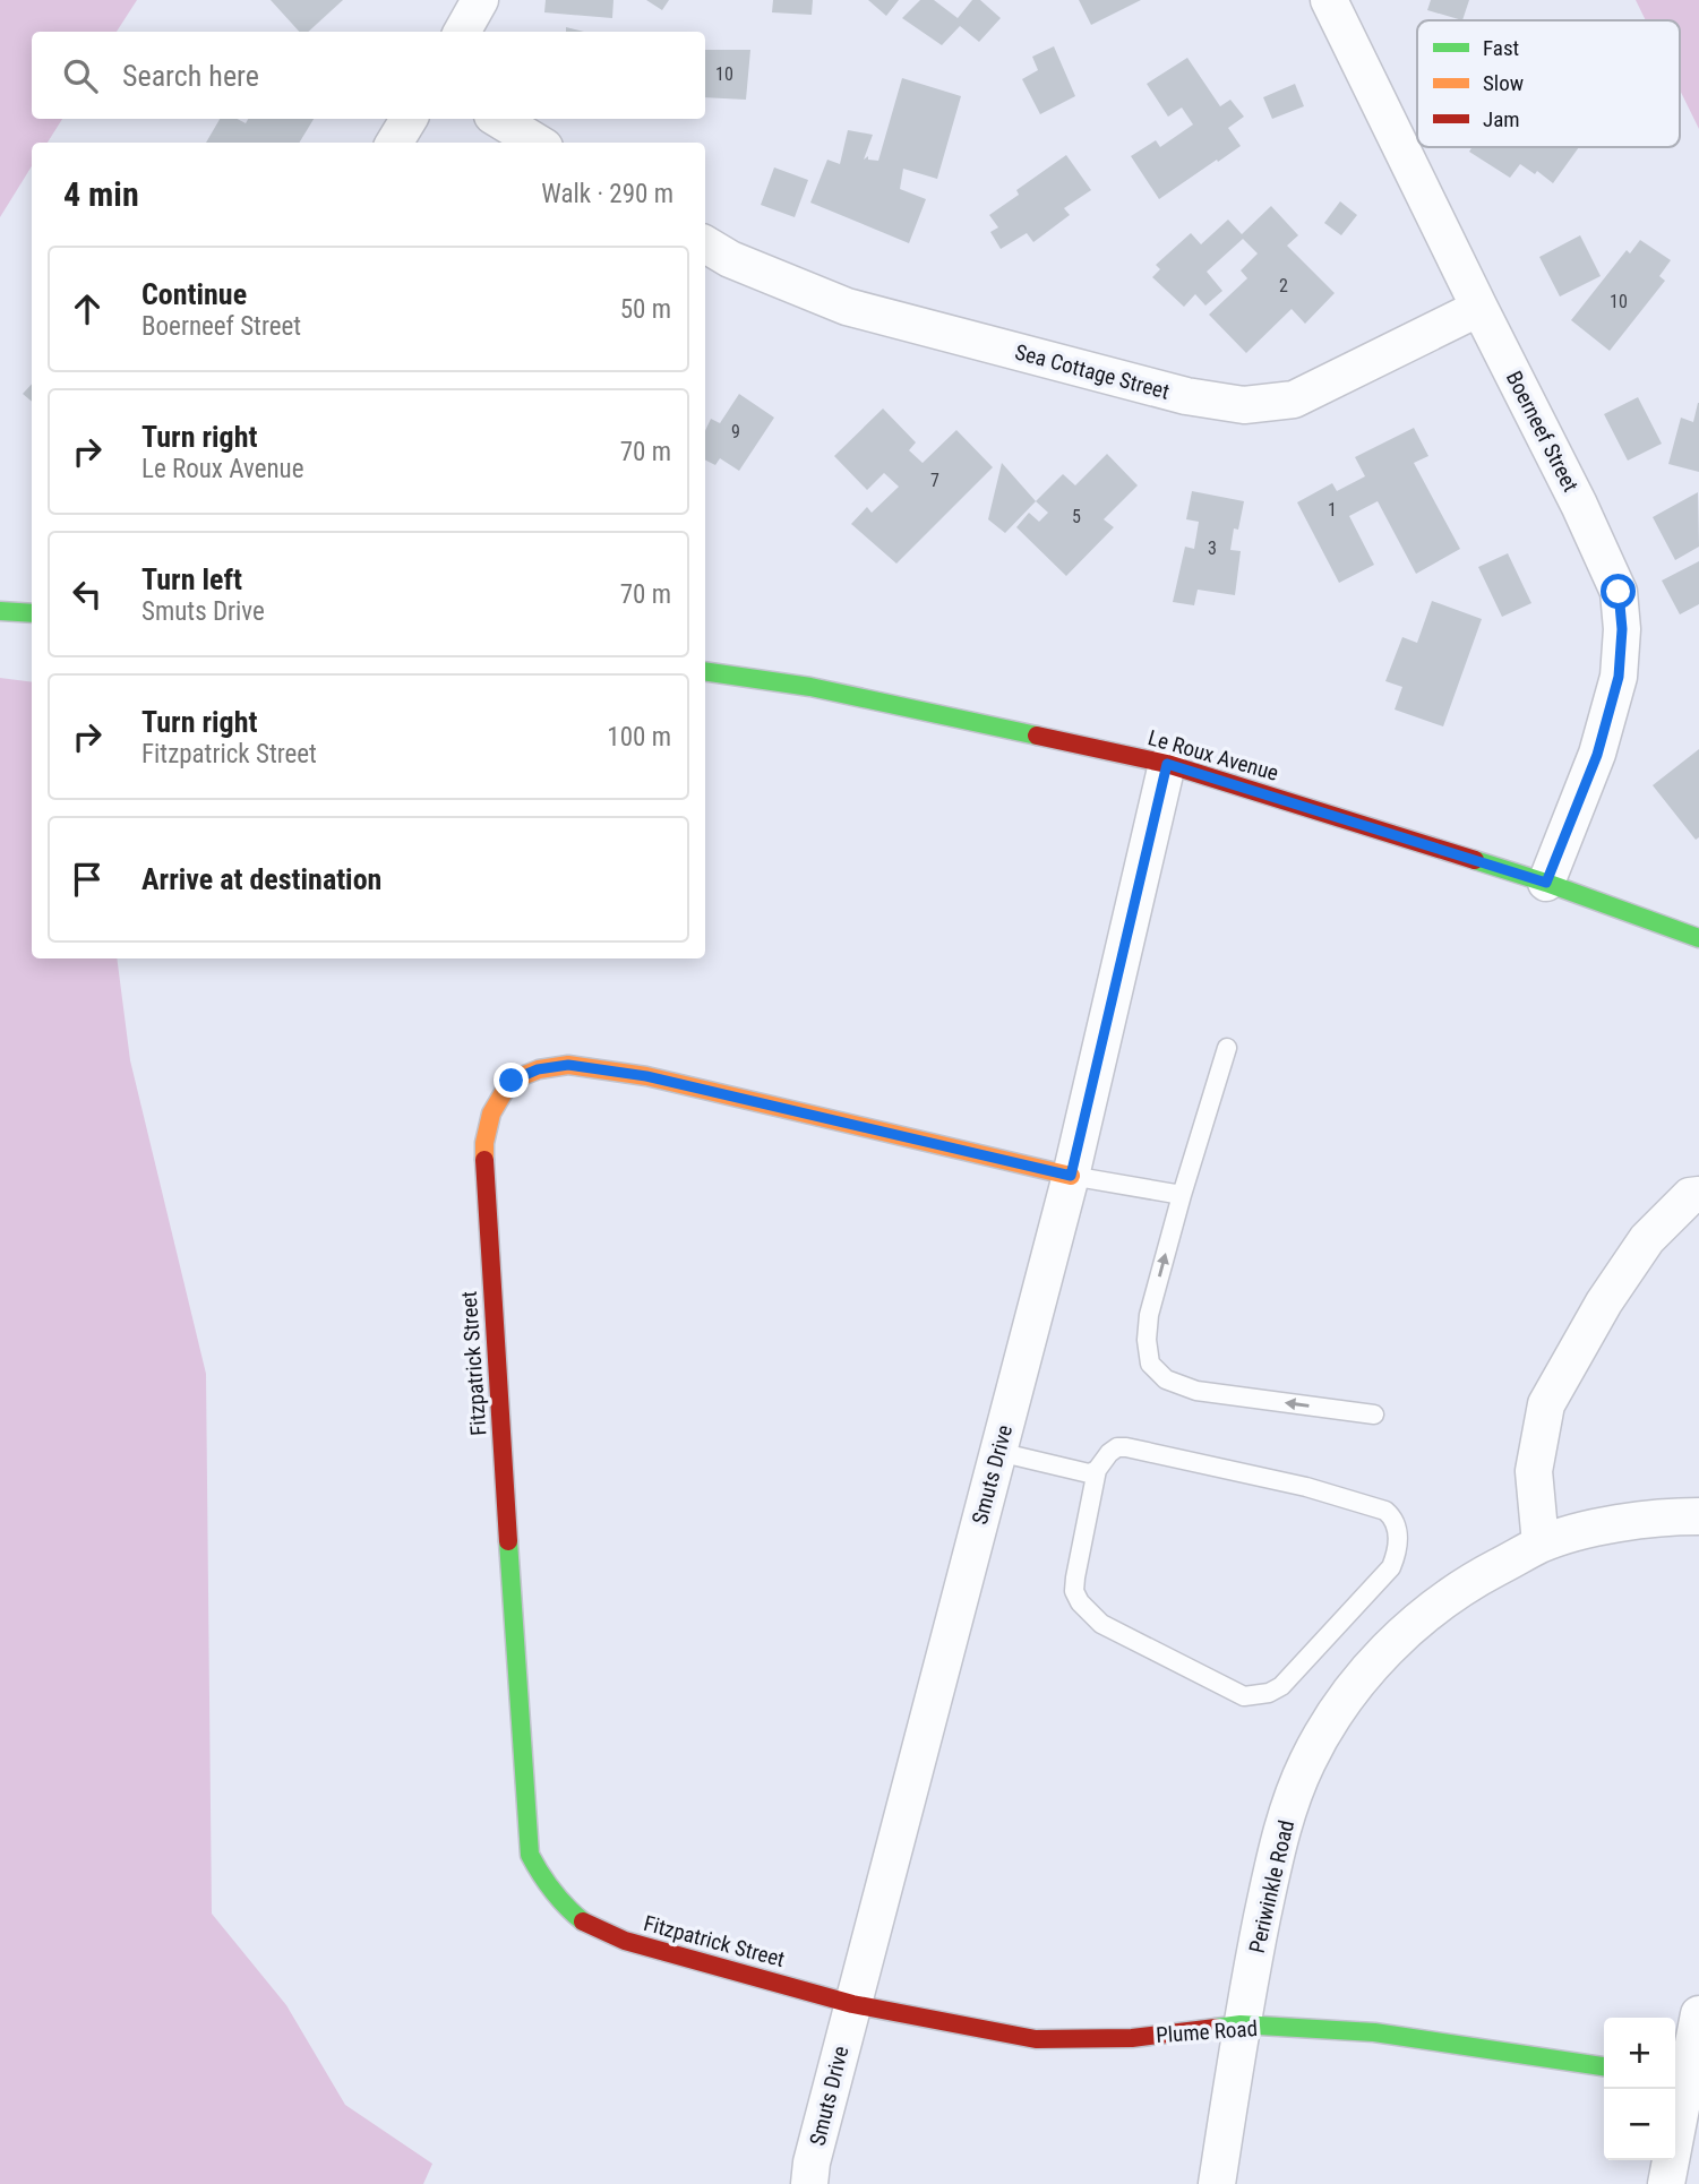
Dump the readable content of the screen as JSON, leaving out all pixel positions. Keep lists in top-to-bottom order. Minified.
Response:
{"streets":{"street":["Sea Cottage Street","Boerneef Street","Le Roux Avenue","Fitzpatrick Street","Smuts Drive","Periwinkle Road","Plume Road"]},"crossings":[["Sea Cottage Street","Boerneef Street"],["Boerneef Street","Le Roux Avenue"],["Le Roux Avenue","Smuts Drive"],["Fitzpatrick Street","Smuts Drive"],["Fitzpatrick Street","Plume Road"],["Smuts Drive","Plume Road"],["Periwinkle Road","Plume Road"]],"house_numbers":["10","2","10","9","7","1","5","3"],"legend":["Fast","Slow","Jam"],"page":{"search":"Search here","heading":["4 min","Walk · 290 m"],"list":[["Continue","Boerneef Street","50 m"],["Turn right","Le Roux Avenue","70 m"],["Turn left","Smuts Drive","70 m"],["Turn right","Fitzpatrick Street","100 m"],"Arrive at destination"],"map_buttons":["+","−"]}}
